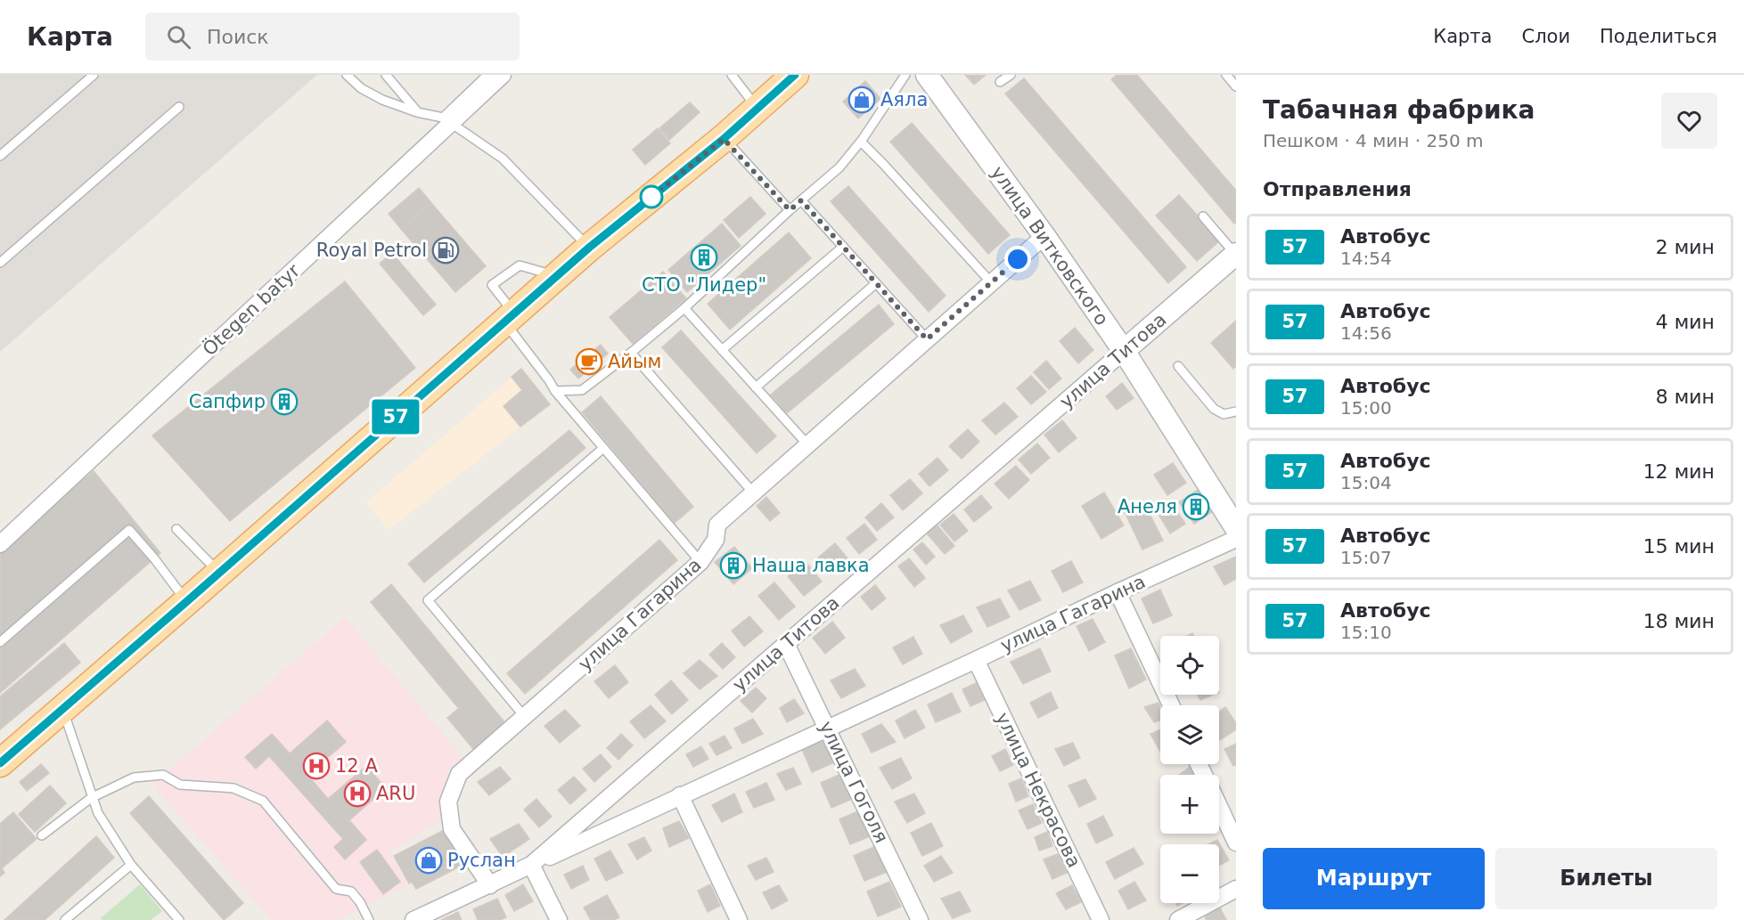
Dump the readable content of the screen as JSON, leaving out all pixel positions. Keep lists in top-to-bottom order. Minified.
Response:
{"streets":{"street":["улица Витковского","Ötegen batyr","улица Титова","улица Гагарина","улица Гоголя","улица Некрасова"]},"crossings":[["улица Витковского","улица Титова"],["улица Витковского","улица Гагарина"],["улица Титова","улица Гагарина"],["улица Титова","улица Гоголя"],["улица Гагарина","улица Гоголя"],["улица Гагарина","улица Некрасова"]],"places":{"shop":["Аяла","Руслан"],"fuel station":["Royal Petrol"],"building":["СТО \"Лидер\"","Сапфир","Анеля","Наша лавка"],"cafe":["Айым"],"hospital":["12 А","ARU"]},"lines":["bus line 57"],"page":{"header":"Карта","search":"Поиск","nav":["Карта","Слои","Поделиться"],"on_map":"57","heading":[["Табачная фабрика","Пешком · 4 мин · 250 m"],"Отправления"],"list":[{"mark":"57","name":"Автобус","note":"14:54","value":"2 мин"},{"mark":"57","name":"Автобус","note":"14:56","value":"4 мин"},{"mark":"57","name":"Автобус","note":"15:00","value":"8 мин"},{"mark":"57","name":"Автобус","note":"15:04","value":"12 мин"},{"mark":"57","name":"Автобус","note":"15:07","value":"15 мин"},{"mark":"57","name":"Автобус","note":"15:10","value":"18 мин"}],"map_buttons":["+","−"],"buttons":["Маршрут","Билеты"]}}
